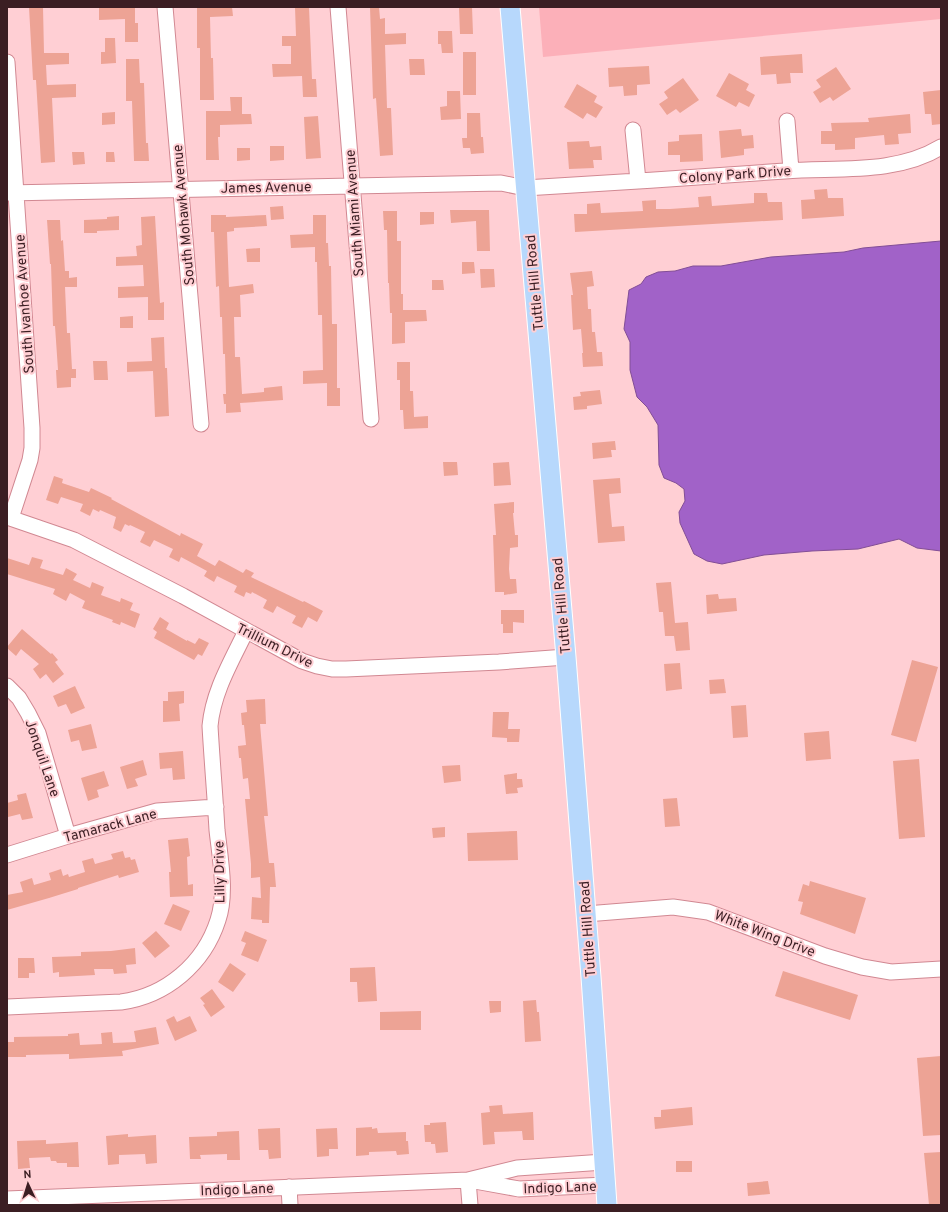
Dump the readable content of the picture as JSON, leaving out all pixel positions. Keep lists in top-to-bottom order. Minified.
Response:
{"streets":{"main road":["Tuttle Hill Road"],"street":["Colony Park Drive","James Avenue","South Miami Avenue","South Mohawk Avenue","South Ivanhoe Avenue","Trillium Drive","Jonquil Lane","Tamarack Lane","Lilly Drive","White Wing Drive","Indigo Lane"]},"crossings":[["Colony Park Drive","James Avenue"],["Colony Park Drive","Tuttle Hill Road"],["James Avenue","South Miami Avenue"],["James Avenue","South Mohawk Avenue"],["James Avenue","Tuttle Hill Road"],["James Avenue","South Ivanhoe Avenue"],["Tuttle Hill Road","Trillium Drive"],["Tuttle Hill Road","White Wing Drive"],["Tuttle Hill Road","Indigo Lane"],["South Ivanhoe Avenue","Trillium Drive"],["Trillium Drive","Lilly Drive"],["Jonquil Lane","Tamarack Lane"],["Tamarack Lane","Lilly Drive"]],"north":"top"}
